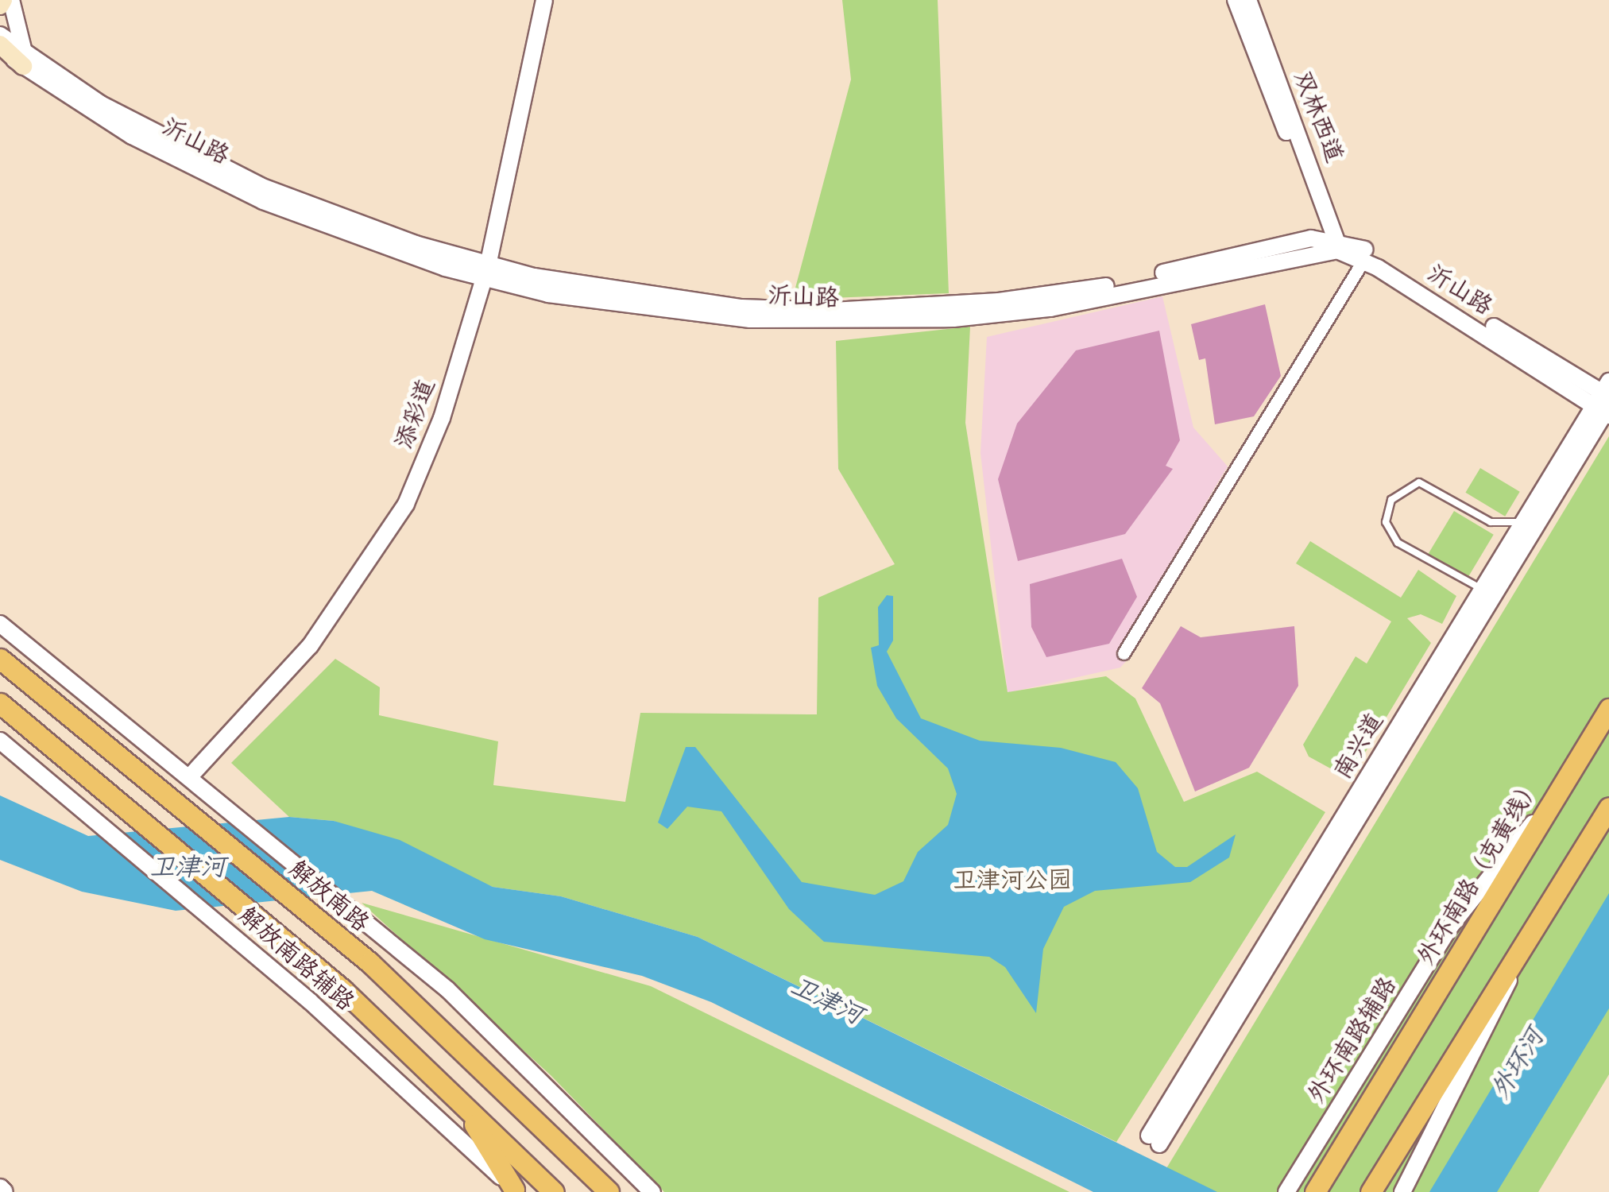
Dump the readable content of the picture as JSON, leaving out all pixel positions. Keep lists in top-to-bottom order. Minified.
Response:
{"streets":{"highway":["外环南路（克黄线）","解放南路"],"street":["双林西道","沂山路","添彩道","南兴道","解放南路辅路","外环南路辅路"]},"crossings":[["双林西道","沂山路"],["沂山路","添彩道"],["沂山路","南兴道"],["外环南路（克黄线）","外环南路辅路"]],"water":["卫津河","外环河"],"parks":["卫津河公园"]}
